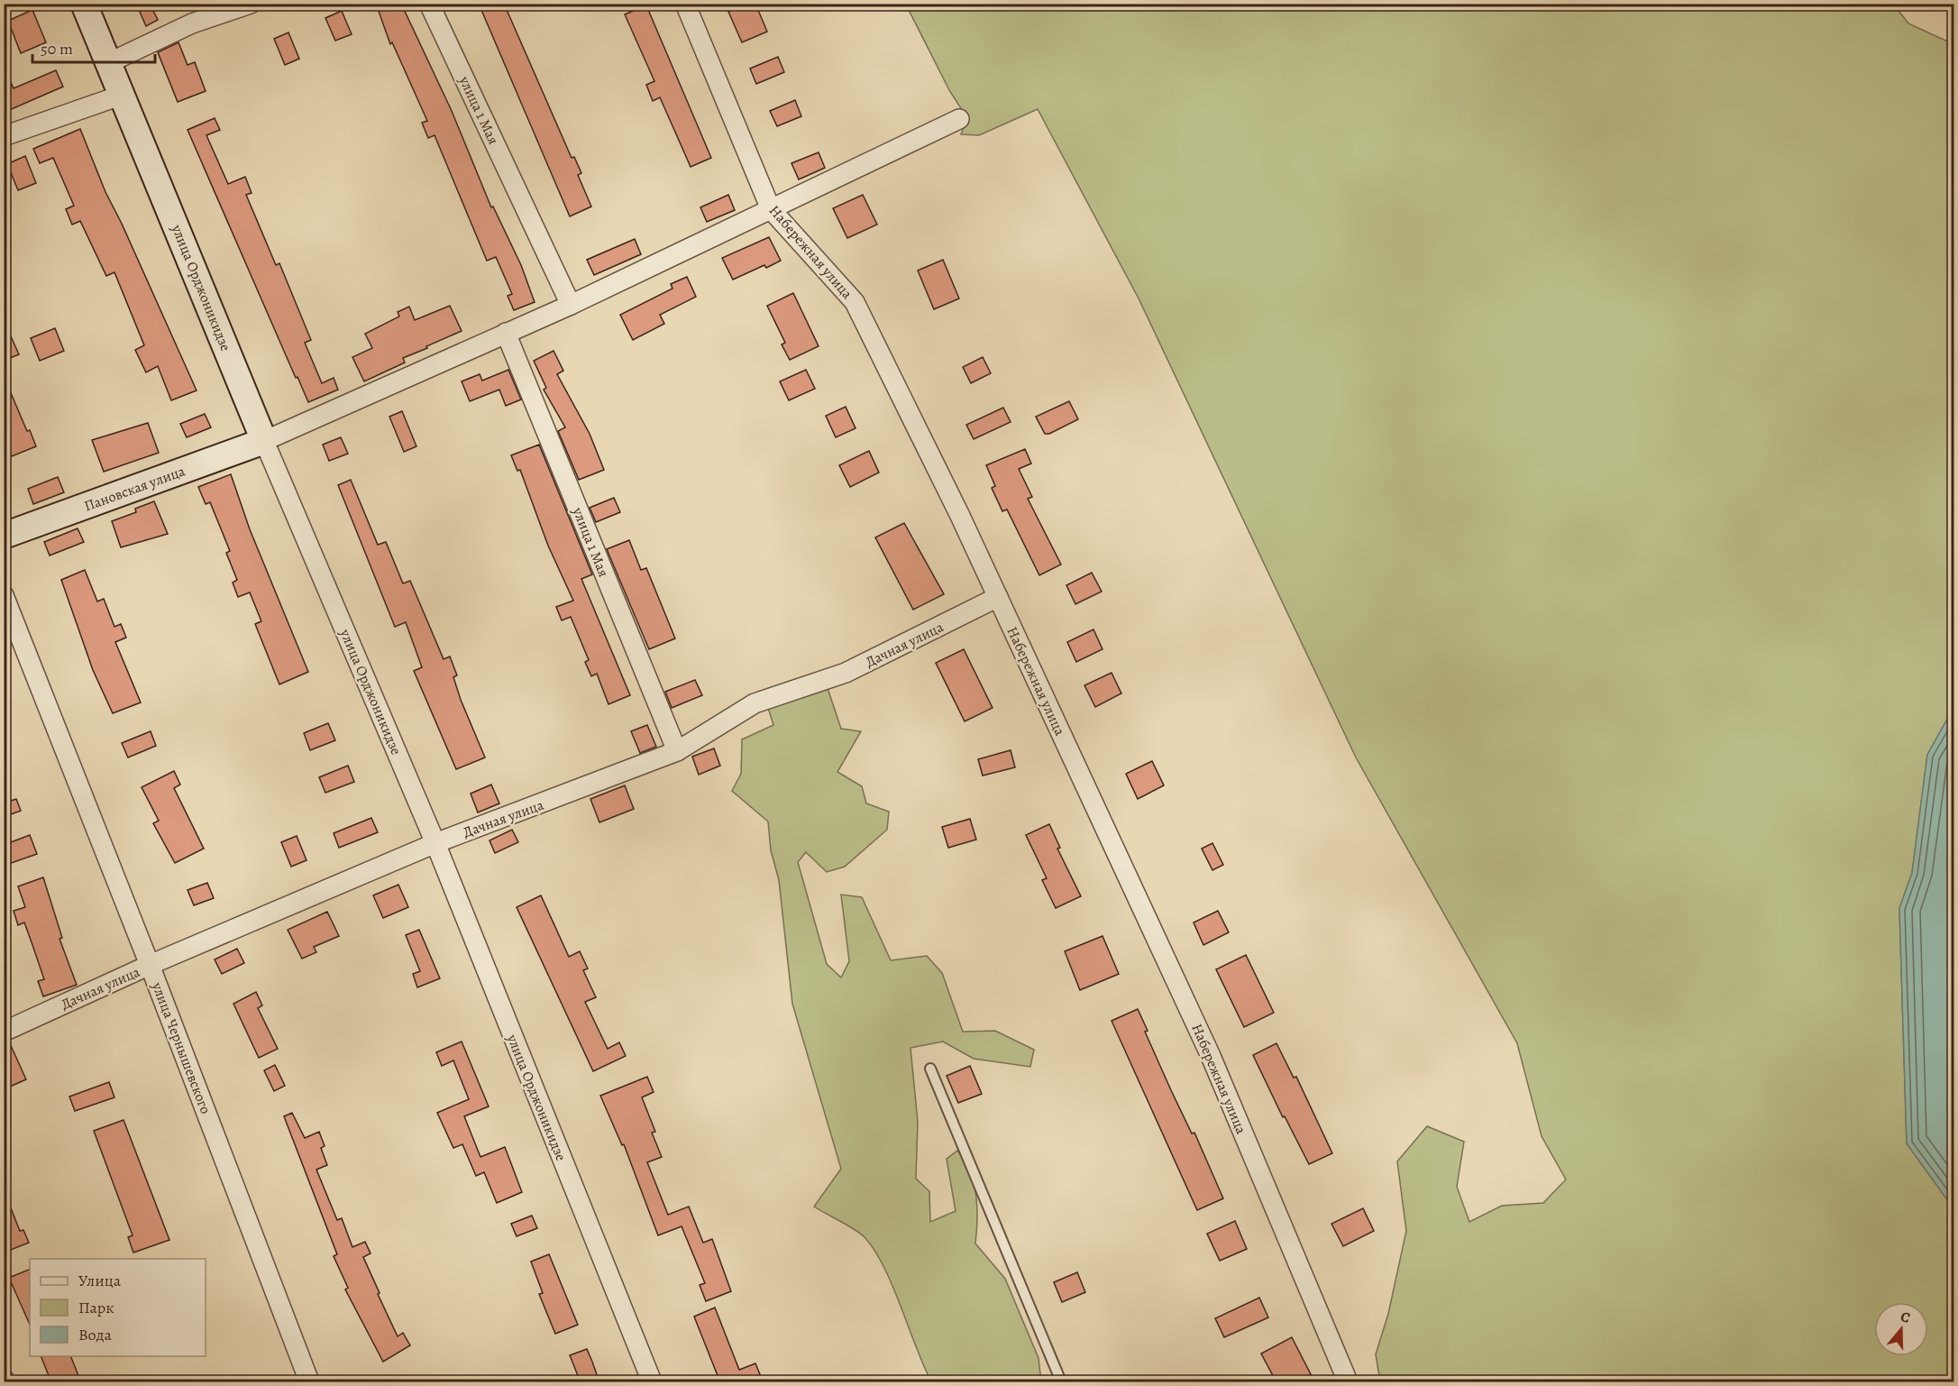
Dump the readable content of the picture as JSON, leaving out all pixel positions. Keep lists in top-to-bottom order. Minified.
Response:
{"streets":{"main road":["улица Орджоникидзе","Пановская улица"],"street":["улица 1 Мая","Набережная улица","Дачная улица","улица Чернышевского"]},"crossings":[["улица 1 Мая","Дачная улица"],["Набережная улица","Дачная улица"],["улица Орджоникидзе","Пановская улица"],["улица Орджоникидзе","Дачная улица"],["Дачная улица","улица Чернышевского"]],"legend":["Улица","Парк","Вода"],"scale_bar":"50 m","north":"top"}
